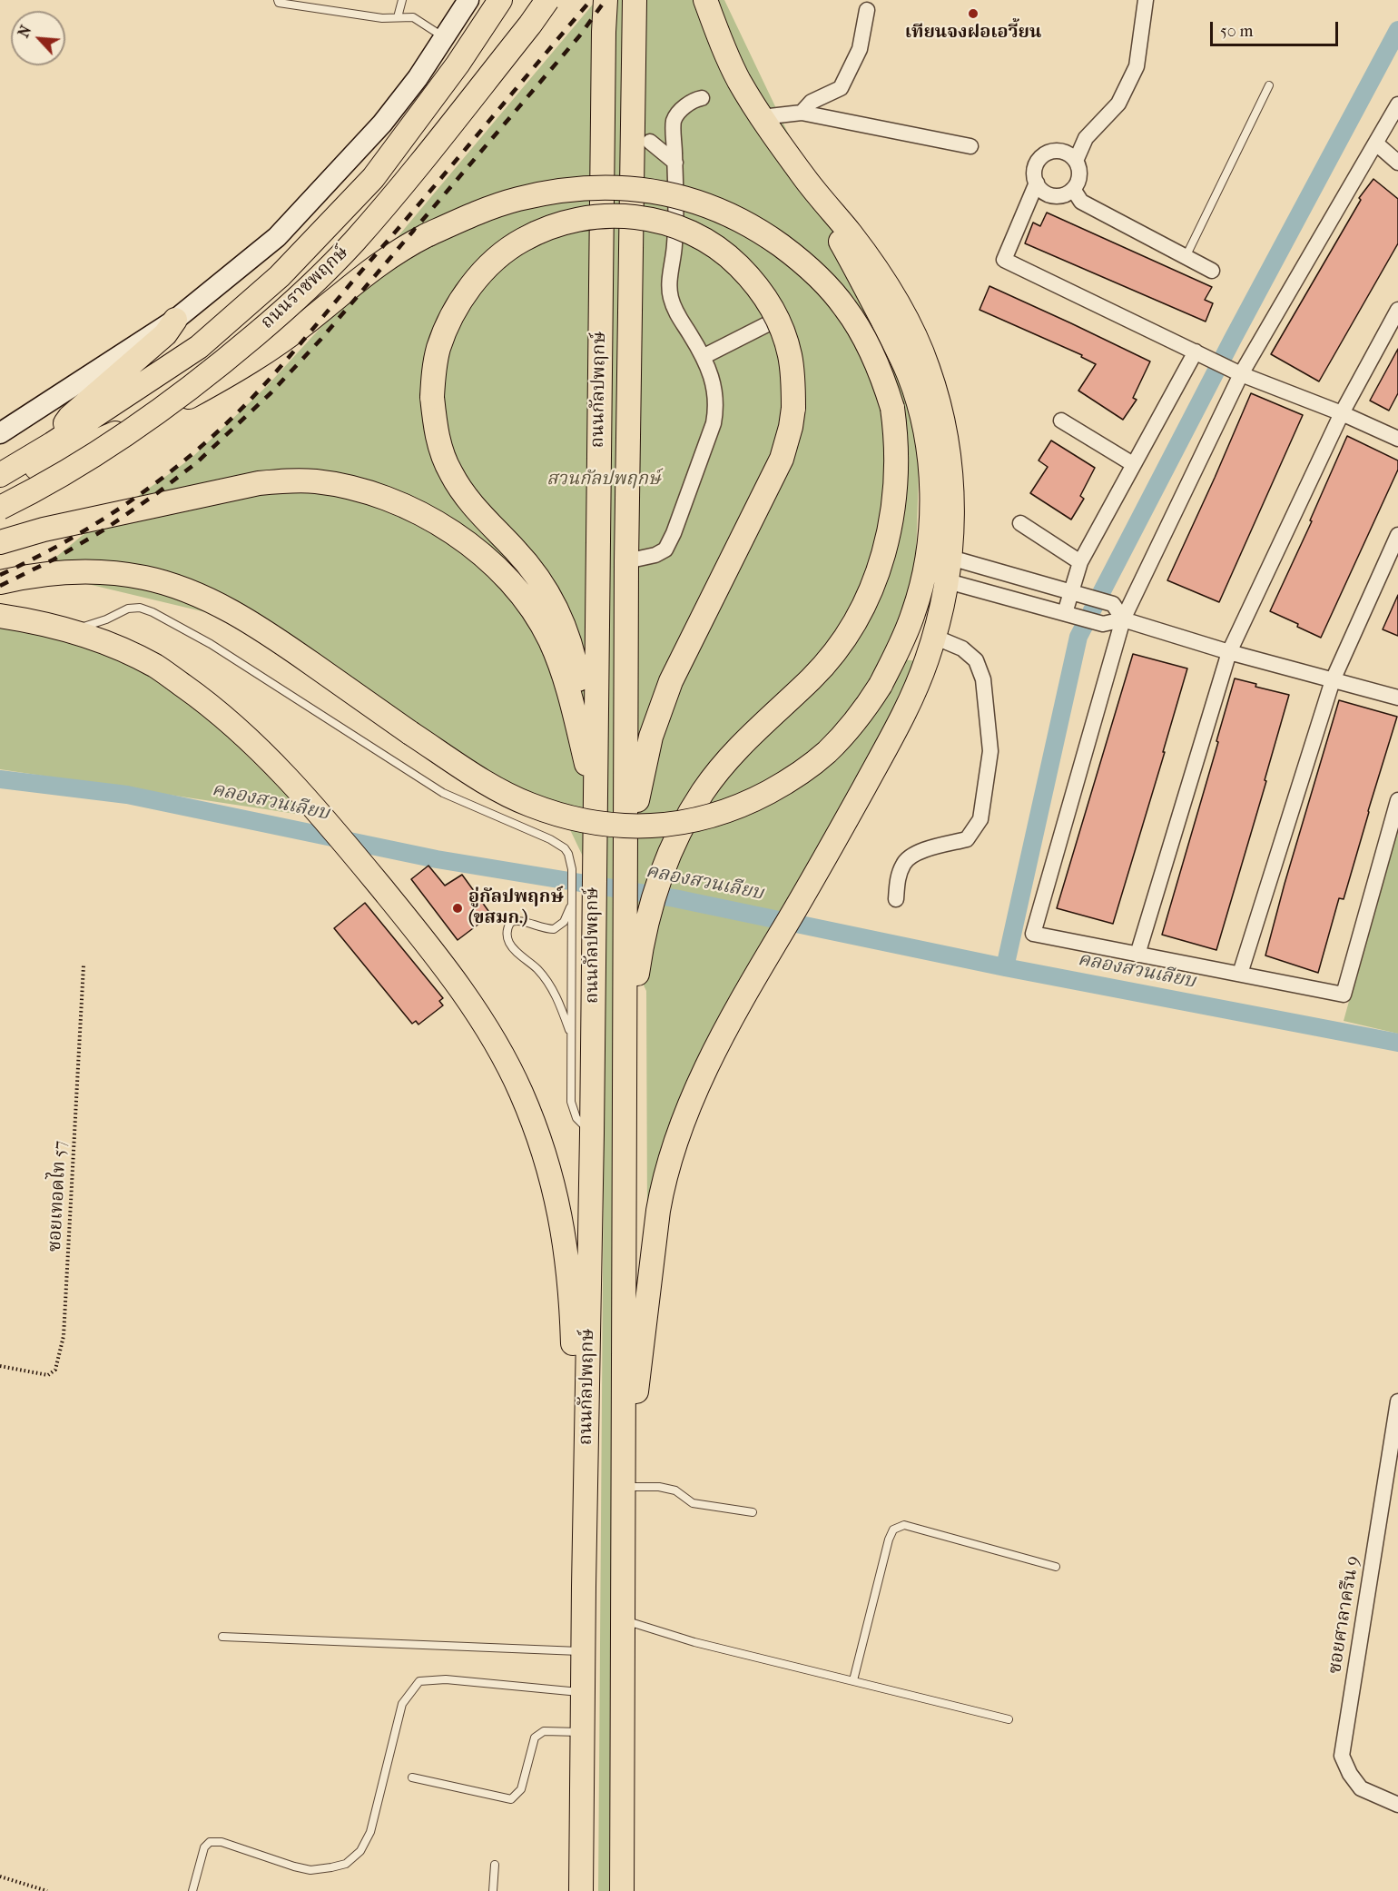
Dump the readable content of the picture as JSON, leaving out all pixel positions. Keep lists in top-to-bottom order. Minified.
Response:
{"streets":{"main road":["ถนนราชพฤกษ์","ถนนกัลปพฤกษ์"],"street":["ซอยศาลาครืน 9"],"path":["ซอยเทอดไท 57"]},"water":["คลองสวนเลียบ"],"parks":["สวนกัลปพฤกษ์"],"places":["เทียนจงฝอเอวี้ยน","อู่กัลปพฤกษ์ (ขสมก.)"],"scale_bar":"50 m","north":"top left"}
